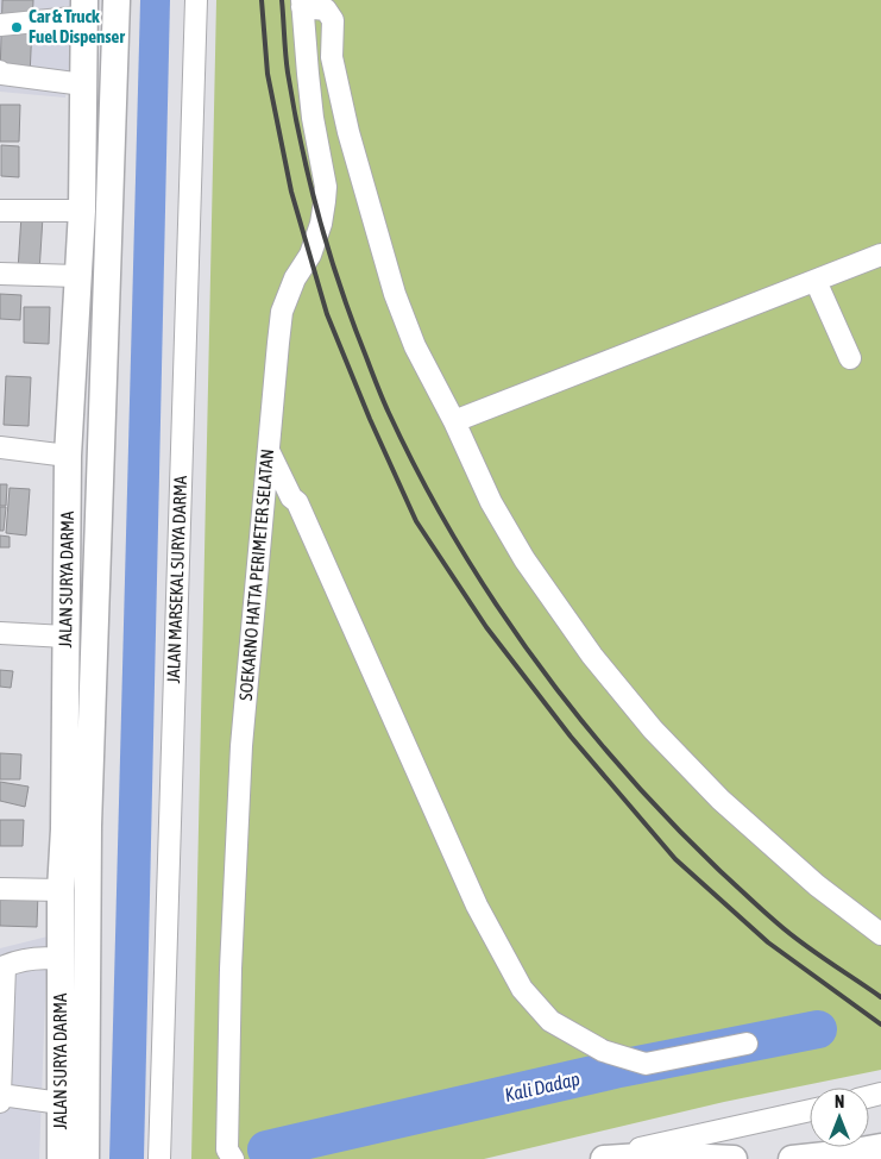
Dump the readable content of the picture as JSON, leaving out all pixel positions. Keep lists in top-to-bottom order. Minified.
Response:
{"streets":{"main road":["JALAN SURYA DARMA"],"street":["SOEKARNO HATTA PERIMETER SELATAN","JALAN MARSEKAL SURYA DARMA"]},"water":["Kali Dadap"],"places":["Car & Truck Fuel Dispenser"],"north":"top"}
